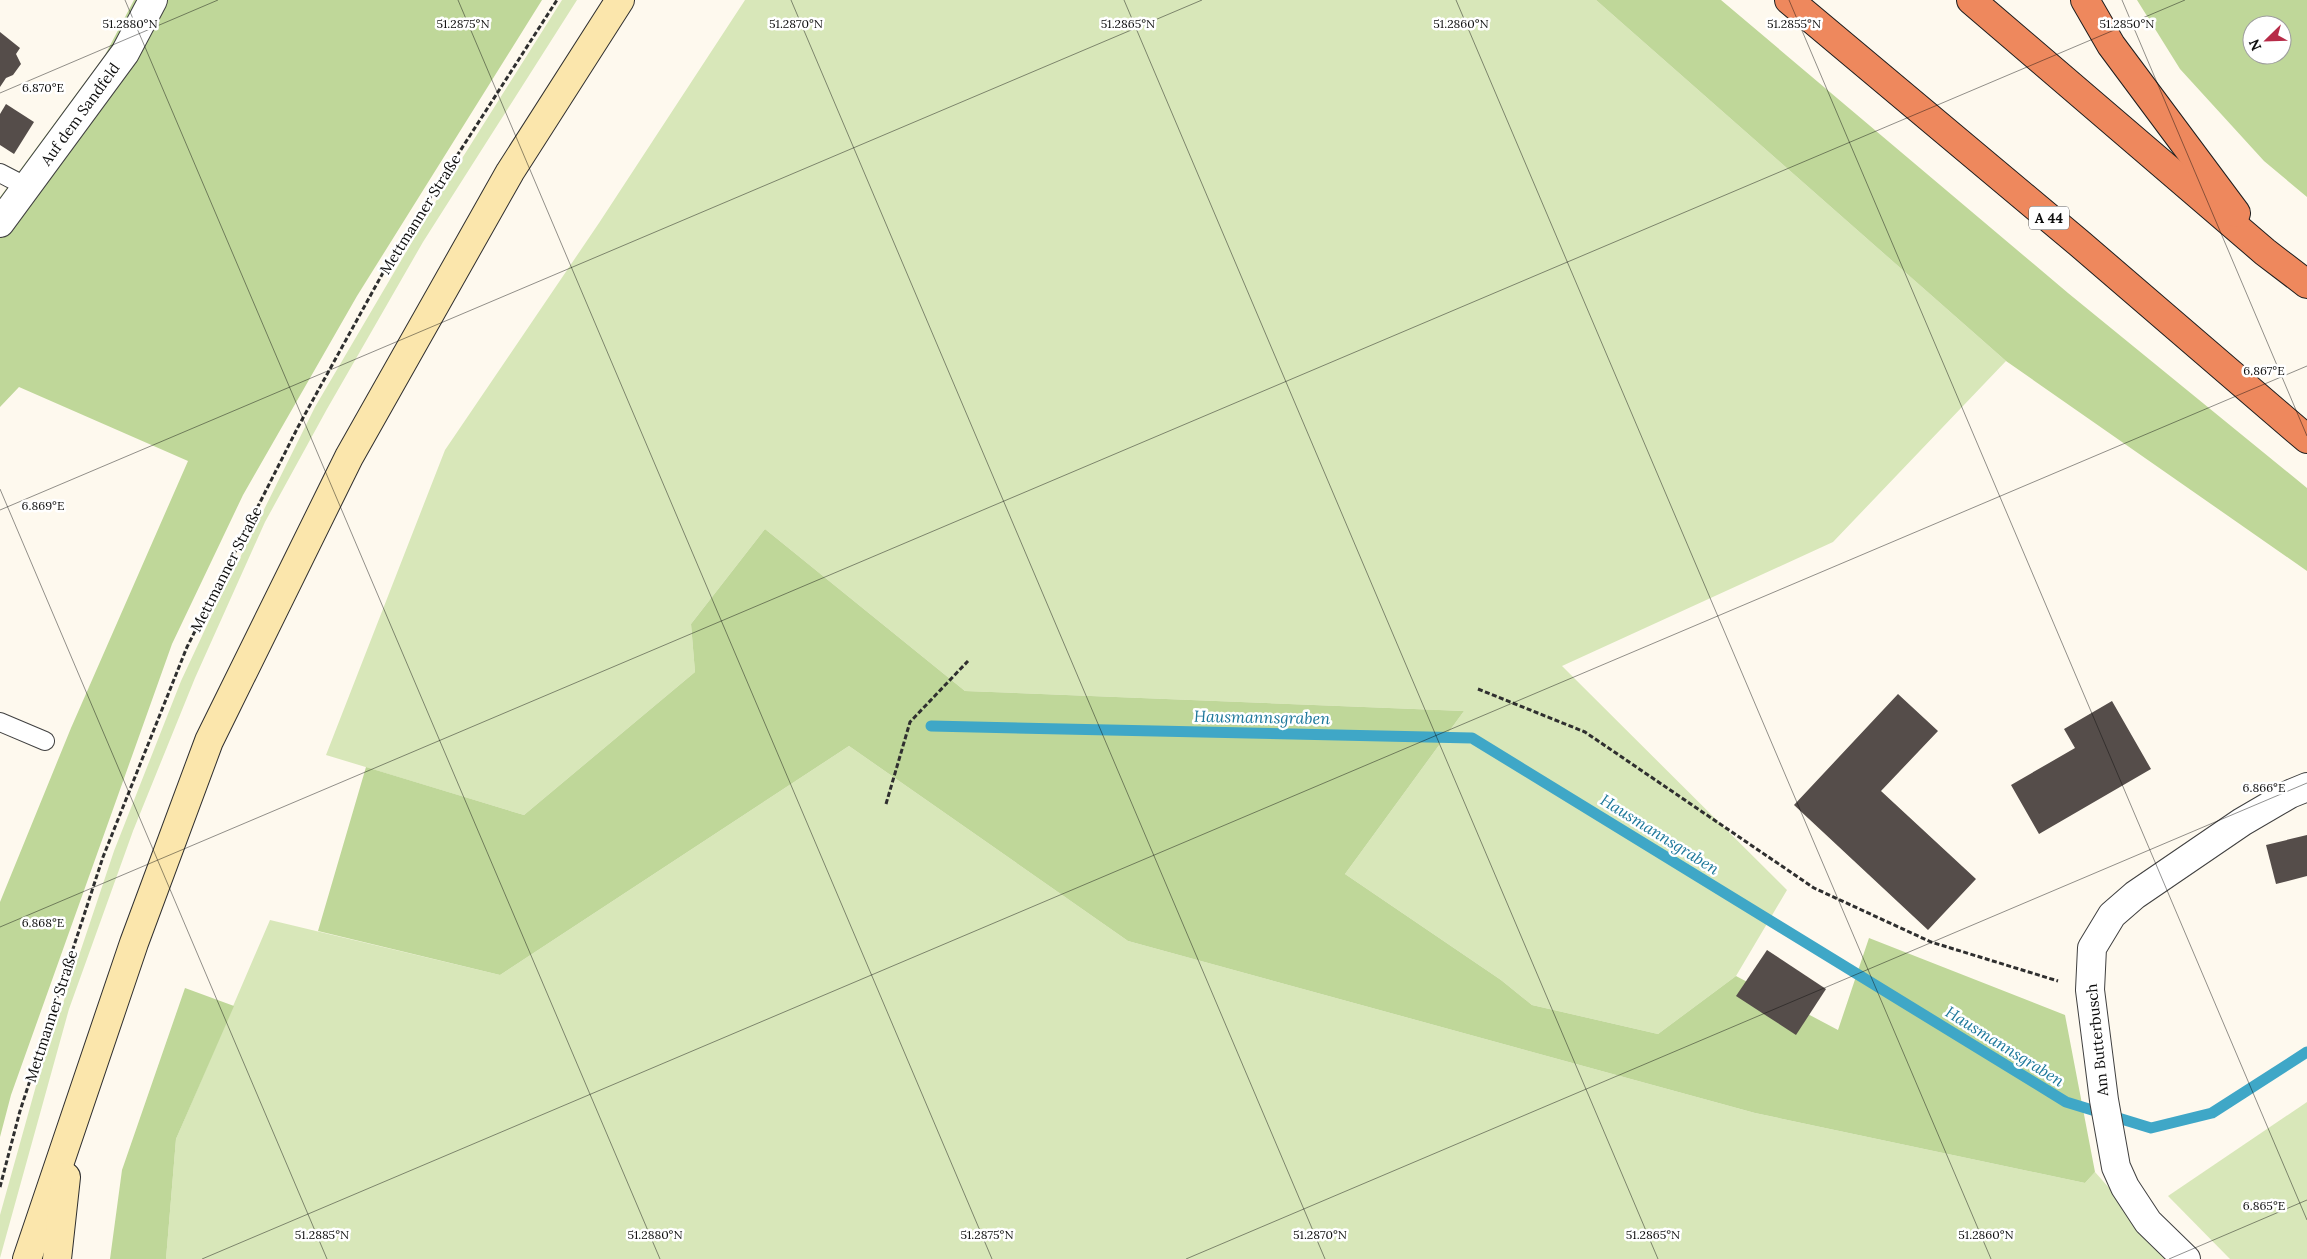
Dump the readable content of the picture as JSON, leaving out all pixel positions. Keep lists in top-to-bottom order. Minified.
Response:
{"streets":{"highway":["A 44"],"street":["Auf dem Sandfeld","Am Butterbusch"],"path":["Mettmanner Straße"]},"water":["Hausmannsgraben"],"north":"bottom left","coordinates":["51.2880°N","51.2875°N","51.2870°N","51.2865°N","51.2860°N","51.2855°N","51.2850°N","6.870°E","6.867°E","6.869°E","6.866°E","6.868°E","6.865°E","51.2885°N"]}
